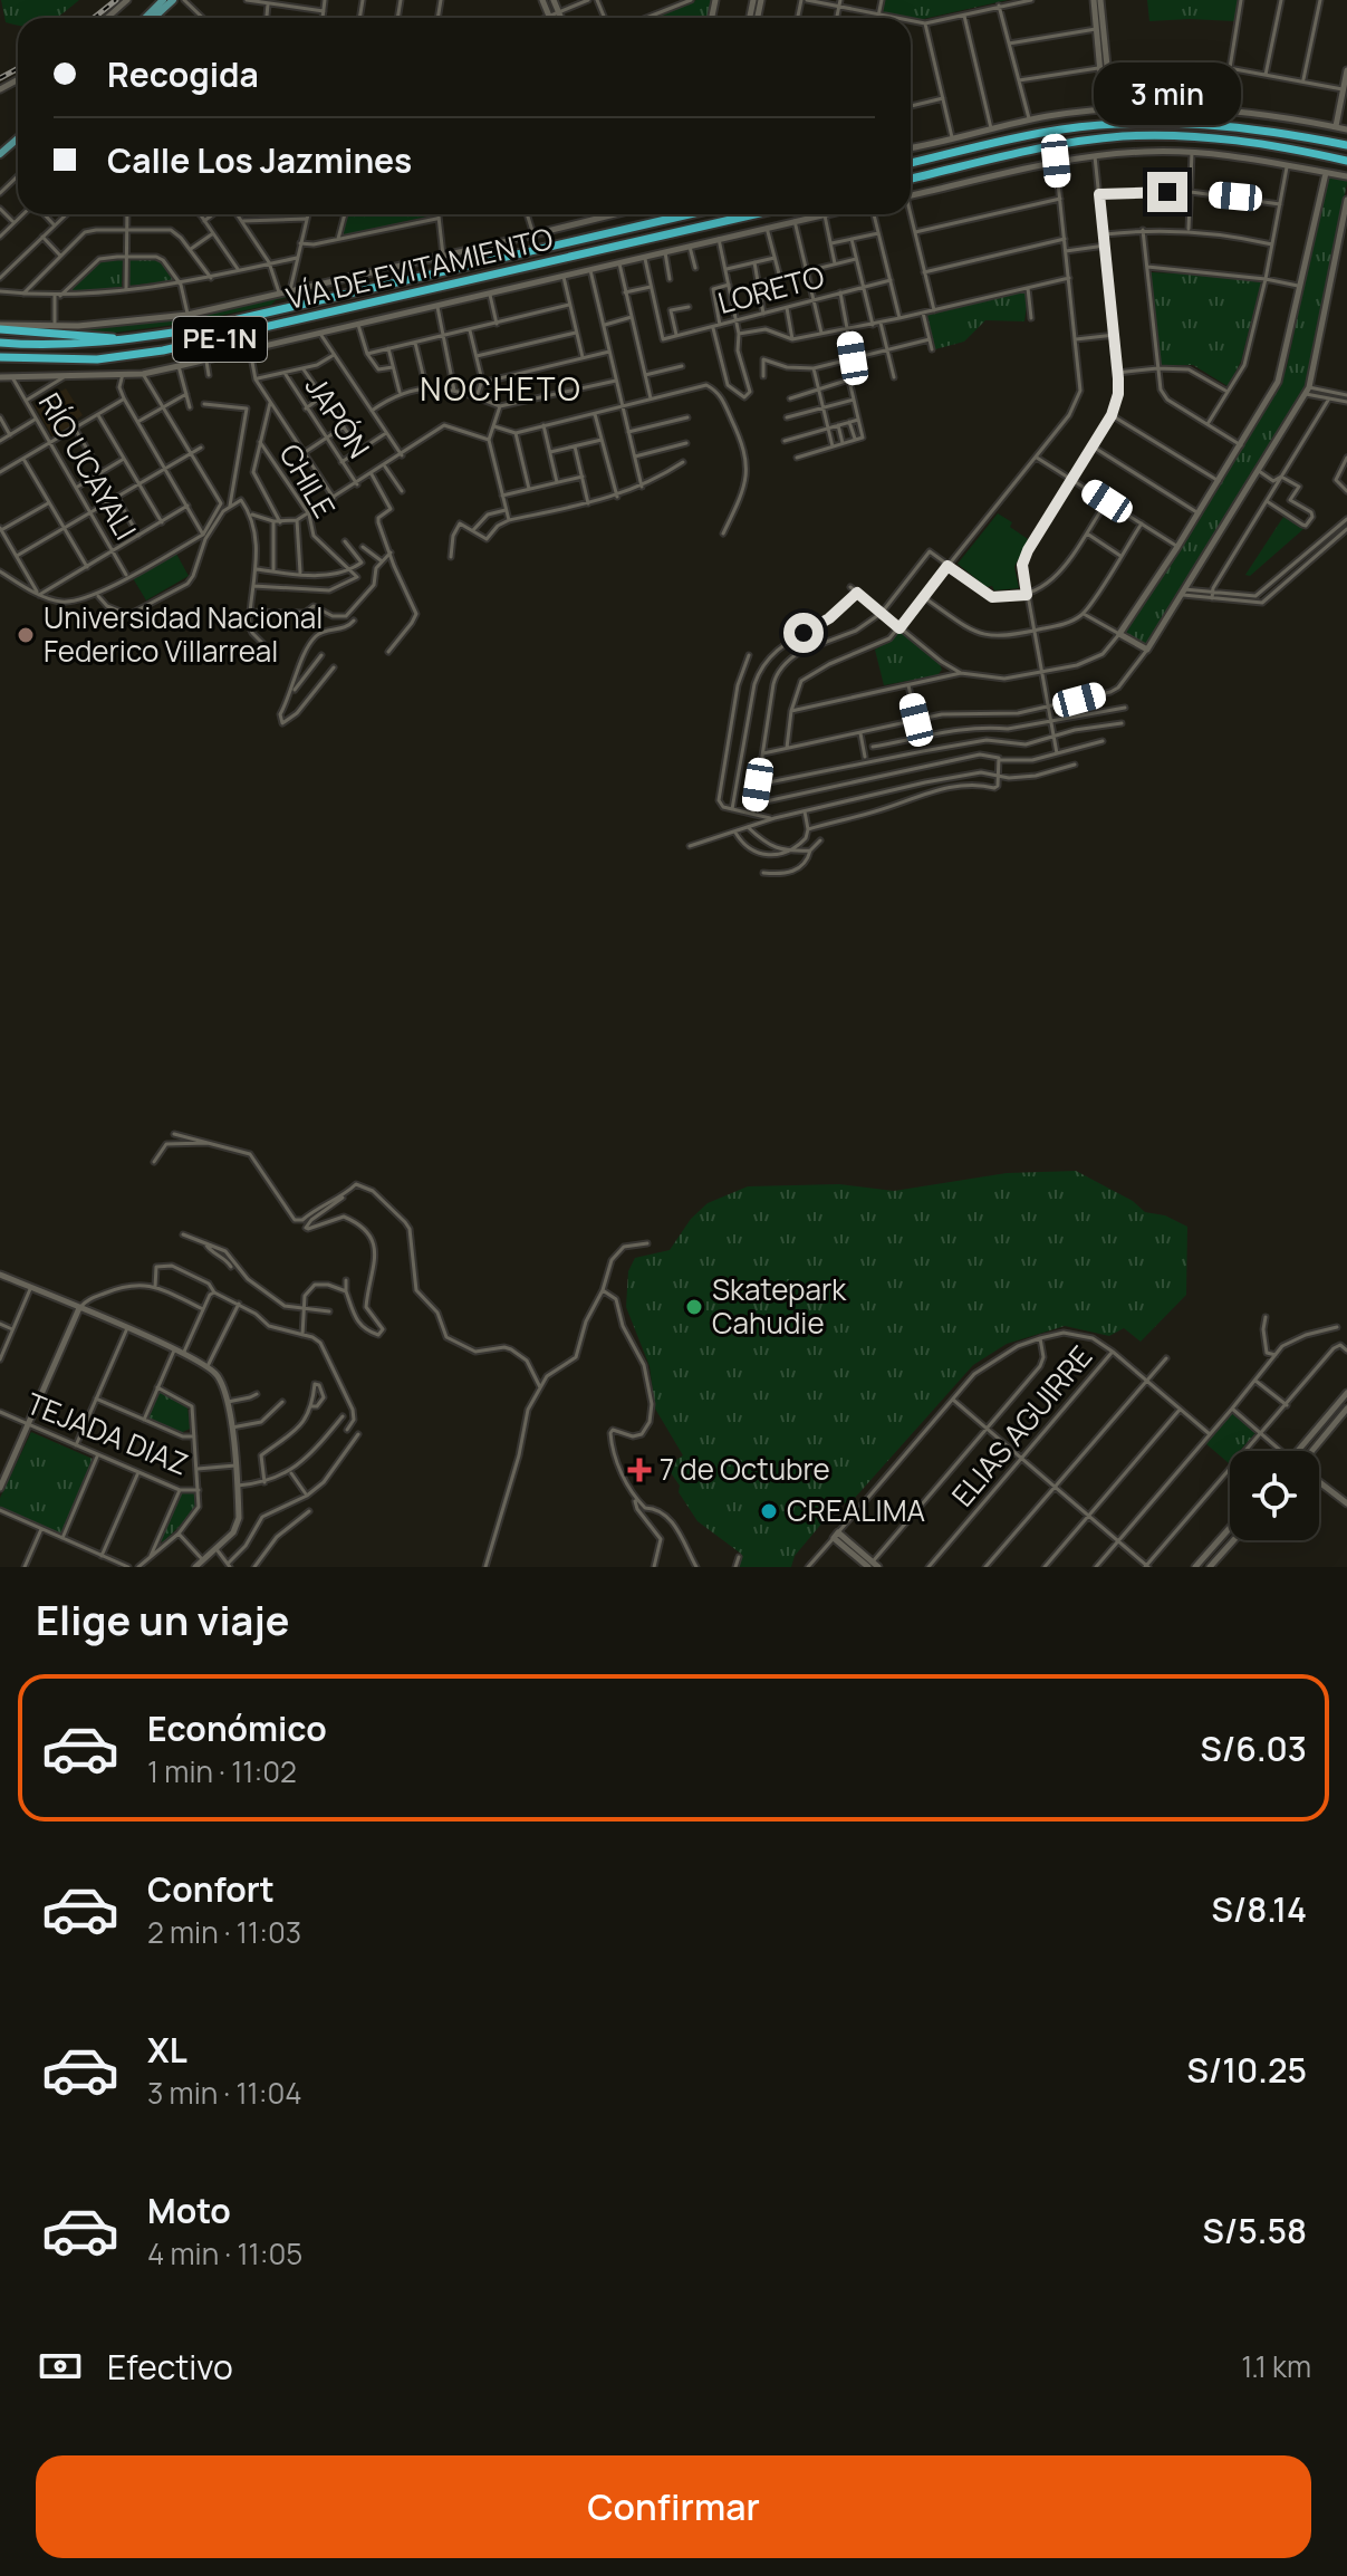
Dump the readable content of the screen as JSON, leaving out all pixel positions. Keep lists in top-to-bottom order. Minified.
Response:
{"streets":{"highway":["VÍA DE EVITAMIENTO","PE-1N"],"street":["LORETO","JAPÓN","RÍO UCAYALI","CHILE","ELIAS AGUIRRE","TEJADA DIAZ"]},"districts":["NOCHETO"],"places":{"other":["Universidad Nacional Federico Villarreal","Skatepark Cahudie","CREALIMA"],"health":["7 de Octubre"]},"page":{"banner":["Recogida","Calle Los Jazmines"],"bubble":"3 min","heading":"Elige un viaje","list":[{"name":"Económico","note":"1 min · 11:02","value":"S/6.03"},{"name":"Confort","note":"2 min · 11:03","value":"S/8.14"},{"name":"XL","note":"3 min · 11:04","value":"S/10.25"},{"name":"Moto","note":"4 min · 11:05","value":"S/5.58"}],"pay":["Efectivo","1.1 km"],"buttons":"Confirmar"}}
